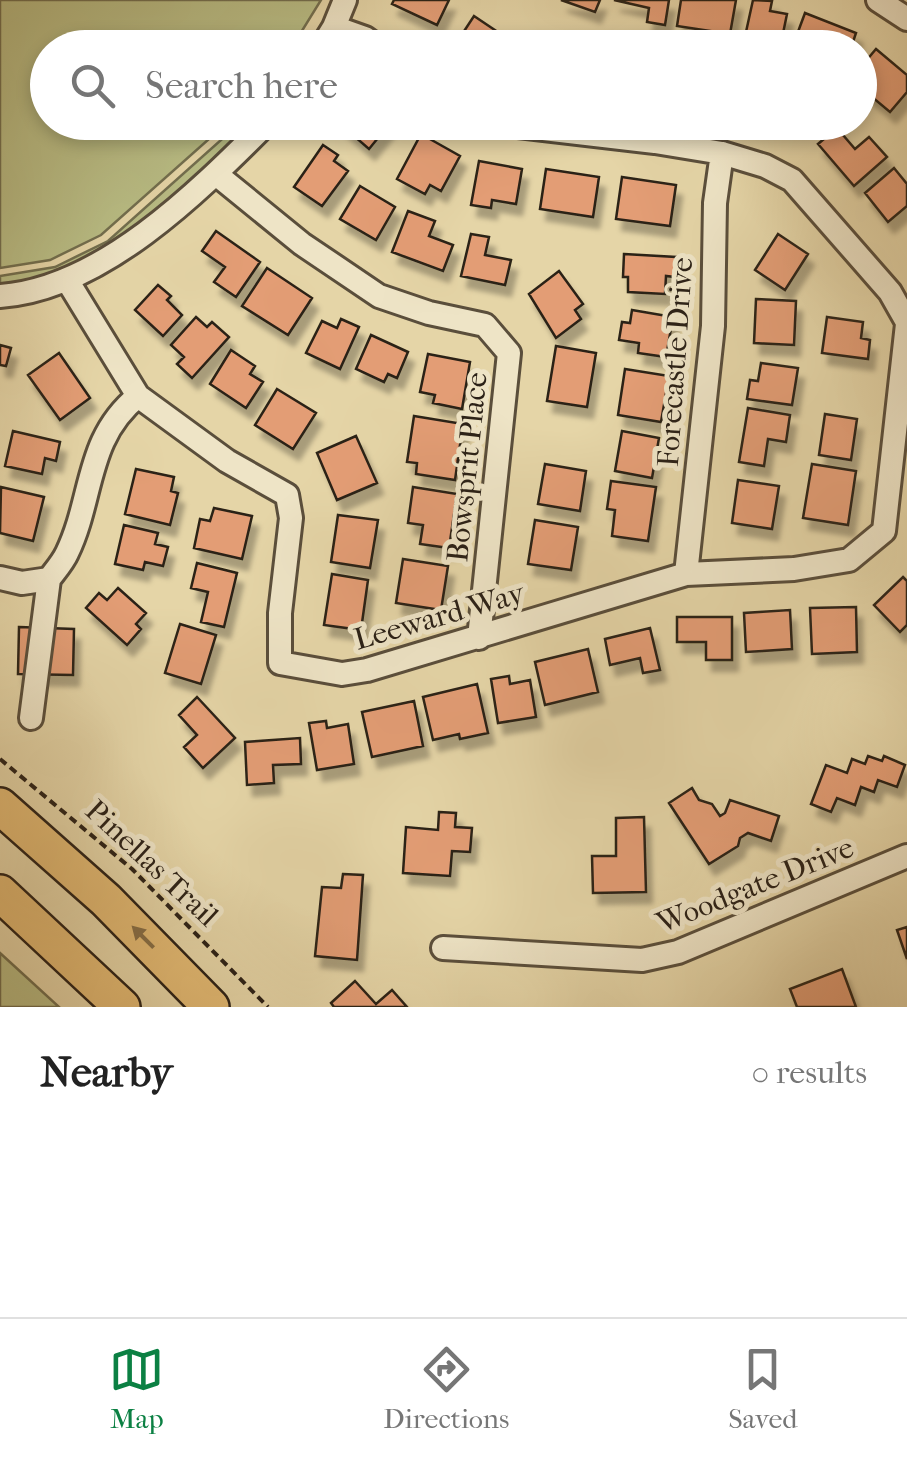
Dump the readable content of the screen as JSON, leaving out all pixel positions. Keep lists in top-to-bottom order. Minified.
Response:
{"streets":{"street":["Forecastle Drive","Bowsprit Place","Leeward Way","Woodgate Drive"],"path":["Pinellas Trail"]},"crossings":[["Forecastle Drive","Leeward Way"],["Bowsprit Place","Leeward Way"]],"page":{"search":"Search here","heading":["Nearby","0 results"],"nav":["Map","Directions","Saved"]}}
